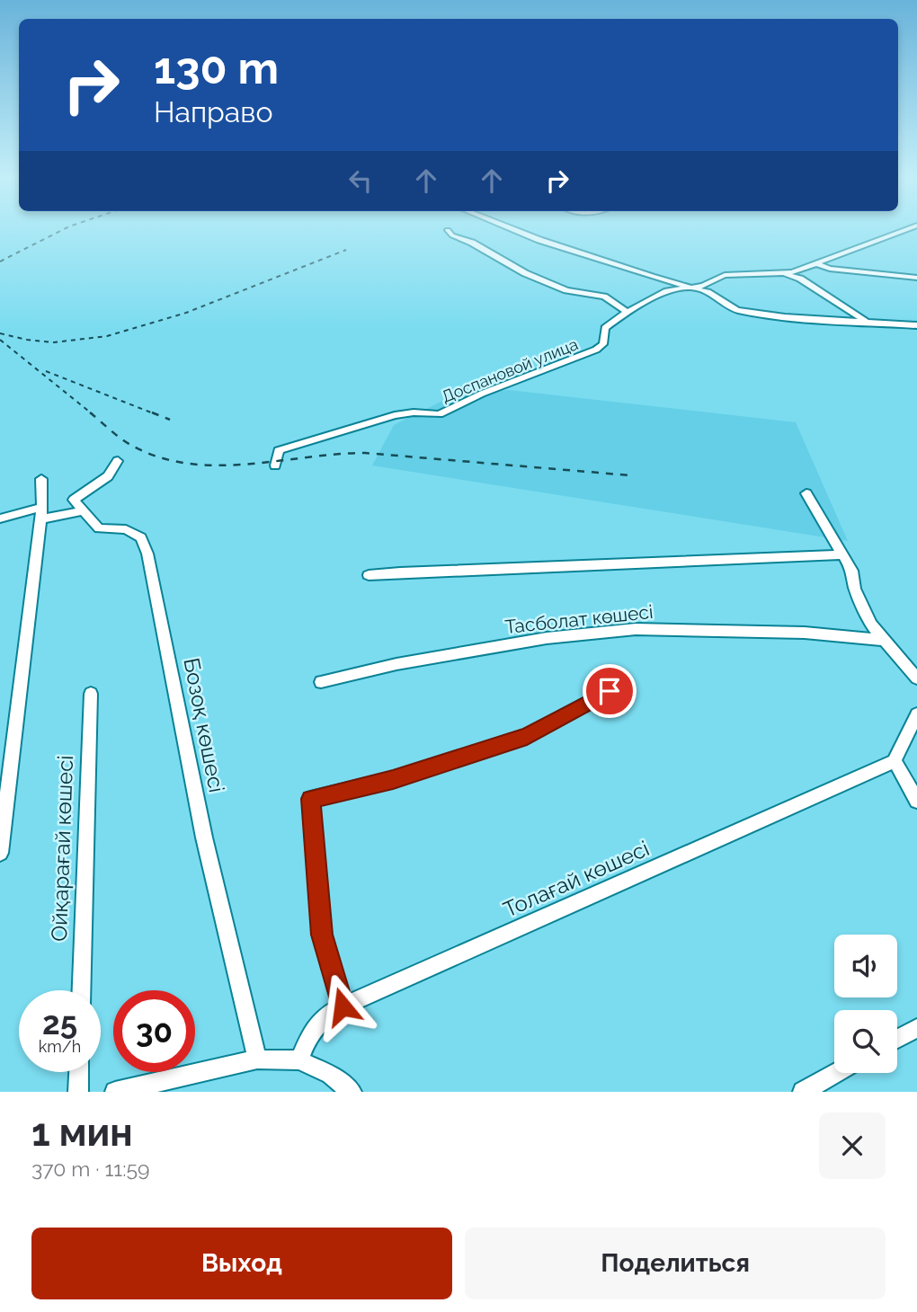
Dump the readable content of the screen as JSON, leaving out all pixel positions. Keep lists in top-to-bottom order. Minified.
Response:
{"streets":{"street":["Доспановой улица","Тасболат көшесі","Бозоқ көшесі","Ойқарағай көшесі","Толағай көшесі"]},"page":{"turn":["130 m","Направо"],"speed":"25 km/h","limit":"30","heading":["1 мин","370 m · 11:59"],"buttons":["Выход","Поделиться"]}}
